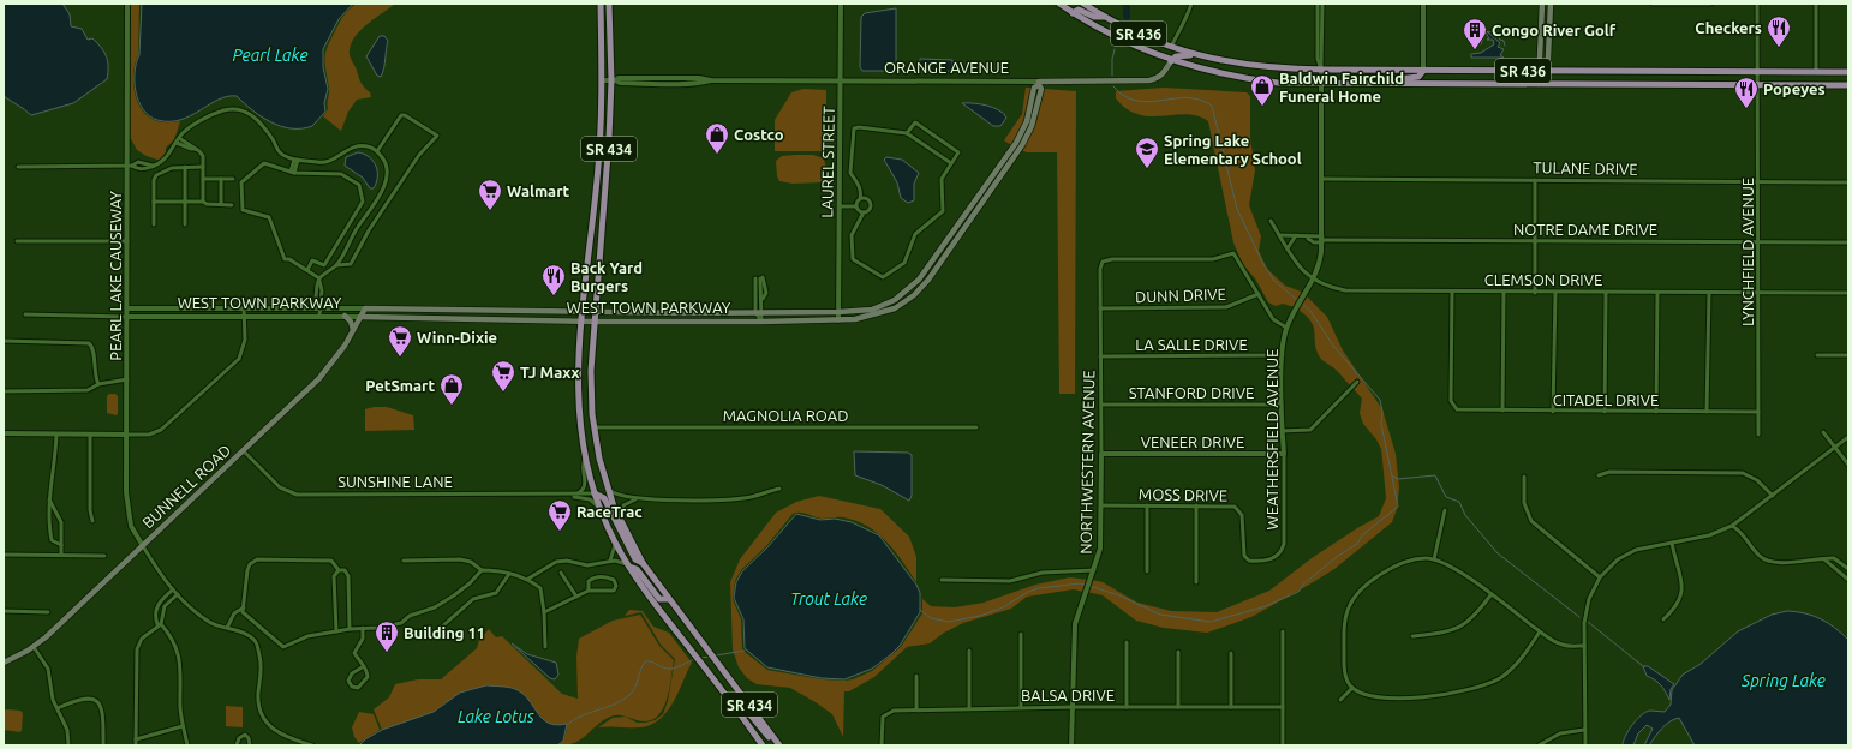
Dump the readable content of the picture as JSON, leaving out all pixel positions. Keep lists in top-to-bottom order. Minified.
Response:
{"streets":{"main road":["SR 436","ORANGE AVENUE","SR 434","WEST TOWN PARKWAY","BUNNELL ROAD"],"street":["LAUREL STREET","TULANE DRIVE","NOTRE DAME DRIVE","LYNCHFIELD AVENUE","PEARL LAKE CAUSEWAY","CLEMSON DRIVE","DUNN DRIVE","LA SALLE DRIVE","STANFORD DRIVE","CITADEL DRIVE","MAGNOLIA ROAD","WEATHERSFIELD AVENUE","VENEER DRIVE","NORTHWESTERN AVENUE","SUNSHINE LANE","MOSS DRIVE","BALSA DRIVE"]},"crossings":[["SR 436","ORANGE AVENUE"],["SR 436","LYNCHFIELD AVENUE"],["SR 436","WEATHERSFIELD AVENUE"],["ORANGE AVENUE","SR 434"],["ORANGE AVENUE","LAUREL STREET"],["ORANGE AVENUE","WEST TOWN PARKWAY"],["SR 434","WEST TOWN PARKWAY"],["SR 434","MAGNOLIA ROAD"],["SR 434","SUNSHINE LANE"],["LAUREL STREET","WEST TOWN PARKWAY"],["TULANE DRIVE","LYNCHFIELD AVENUE"],["TULANE DRIVE","WEATHERSFIELD AVENUE"],["NOTRE DAME DRIVE","LYNCHFIELD AVENUE"],["NOTRE DAME DRIVE","CLEMSON DRIVE"],["NOTRE DAME DRIVE","WEATHERSFIELD AVENUE"],["LYNCHFIELD AVENUE","CLEMSON DRIVE"],["LYNCHFIELD AVENUE","CITADEL DRIVE"],["PEARL LAKE CAUSEWAY","WEST TOWN PARKWAY"],["PEARL LAKE CAUSEWAY","BUNNELL ROAD"],["CLEMSON DRIVE","CITADEL DRIVE"],["CLEMSON DRIVE","WEATHERSFIELD AVENUE"],["DUNN DRIVE","NORTHWESTERN AVENUE"],["WEST TOWN PARKWAY","BUNNELL ROAD"],["LA SALLE DRIVE","WEATHERSFIELD AVENUE"],["LA SALLE DRIVE","NORTHWESTERN AVENUE"],["STANFORD DRIVE","WEATHERSFIELD AVENUE"],["STANFORD DRIVE","NORTHWESTERN AVENUE"],["WEATHERSFIELD AVENUE","VENEER DRIVE"],["WEATHERSFIELD AVENUE","MOSS DRIVE"],["VENEER DRIVE","NORTHWESTERN AVENUE"],["NORTHWESTERN AVENUE","MOSS DRIVE"],["NORTHWESTERN AVENUE","BALSA DRIVE"],["SUNSHINE LANE","BUNNELL ROAD"]],"water":["Pearl Lake","Trout Lake","Spring Lake","Lake Lotus"],"places":{"restaurant":["Checkers","Popeyes","Back Yard Burgers"],"building":["Congo River Golf","Building 11"],"shop":["Baldwin Fairchild Funeral Home","Costco","PetSmart"],"school or university":["Spring Lake Elementary School"],"supermarket":["Walmart","Winn-Dixie","TJ Maxx","RaceTrac"]}}
